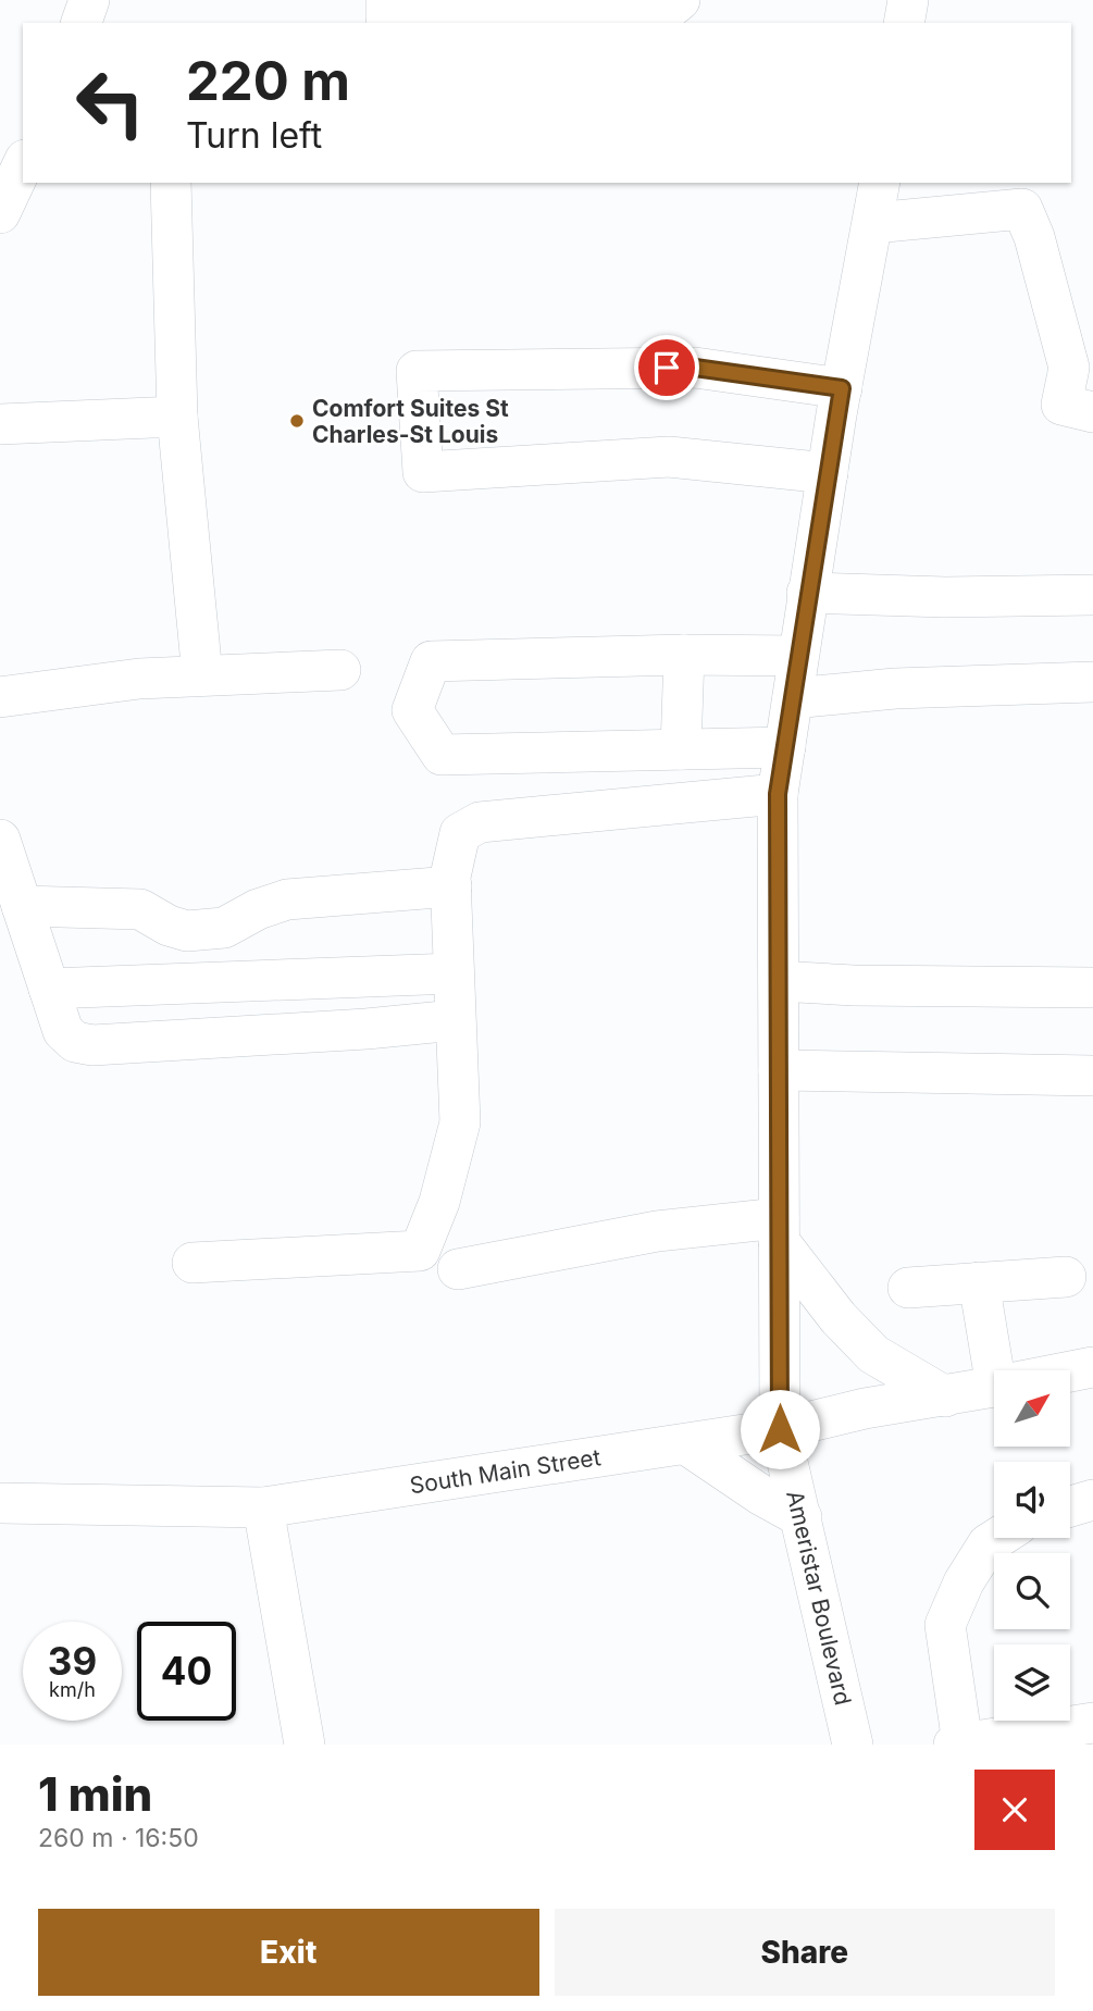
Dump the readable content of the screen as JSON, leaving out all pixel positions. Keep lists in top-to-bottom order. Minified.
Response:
{"streets":{"street":["South Main Street","Ameristar Boulevard"]},"crossings":[["South Main Street","Ameristar Boulevard"]],"places":["Comfort Suites St Charles-St Louis"],"north":"top right","page":{"turn":["220 m","Turn left"],"speed":"39 km/h","limit":"40","heading":["1 min","260 m · 16:50"],"buttons":["Exit","Share"]}}
